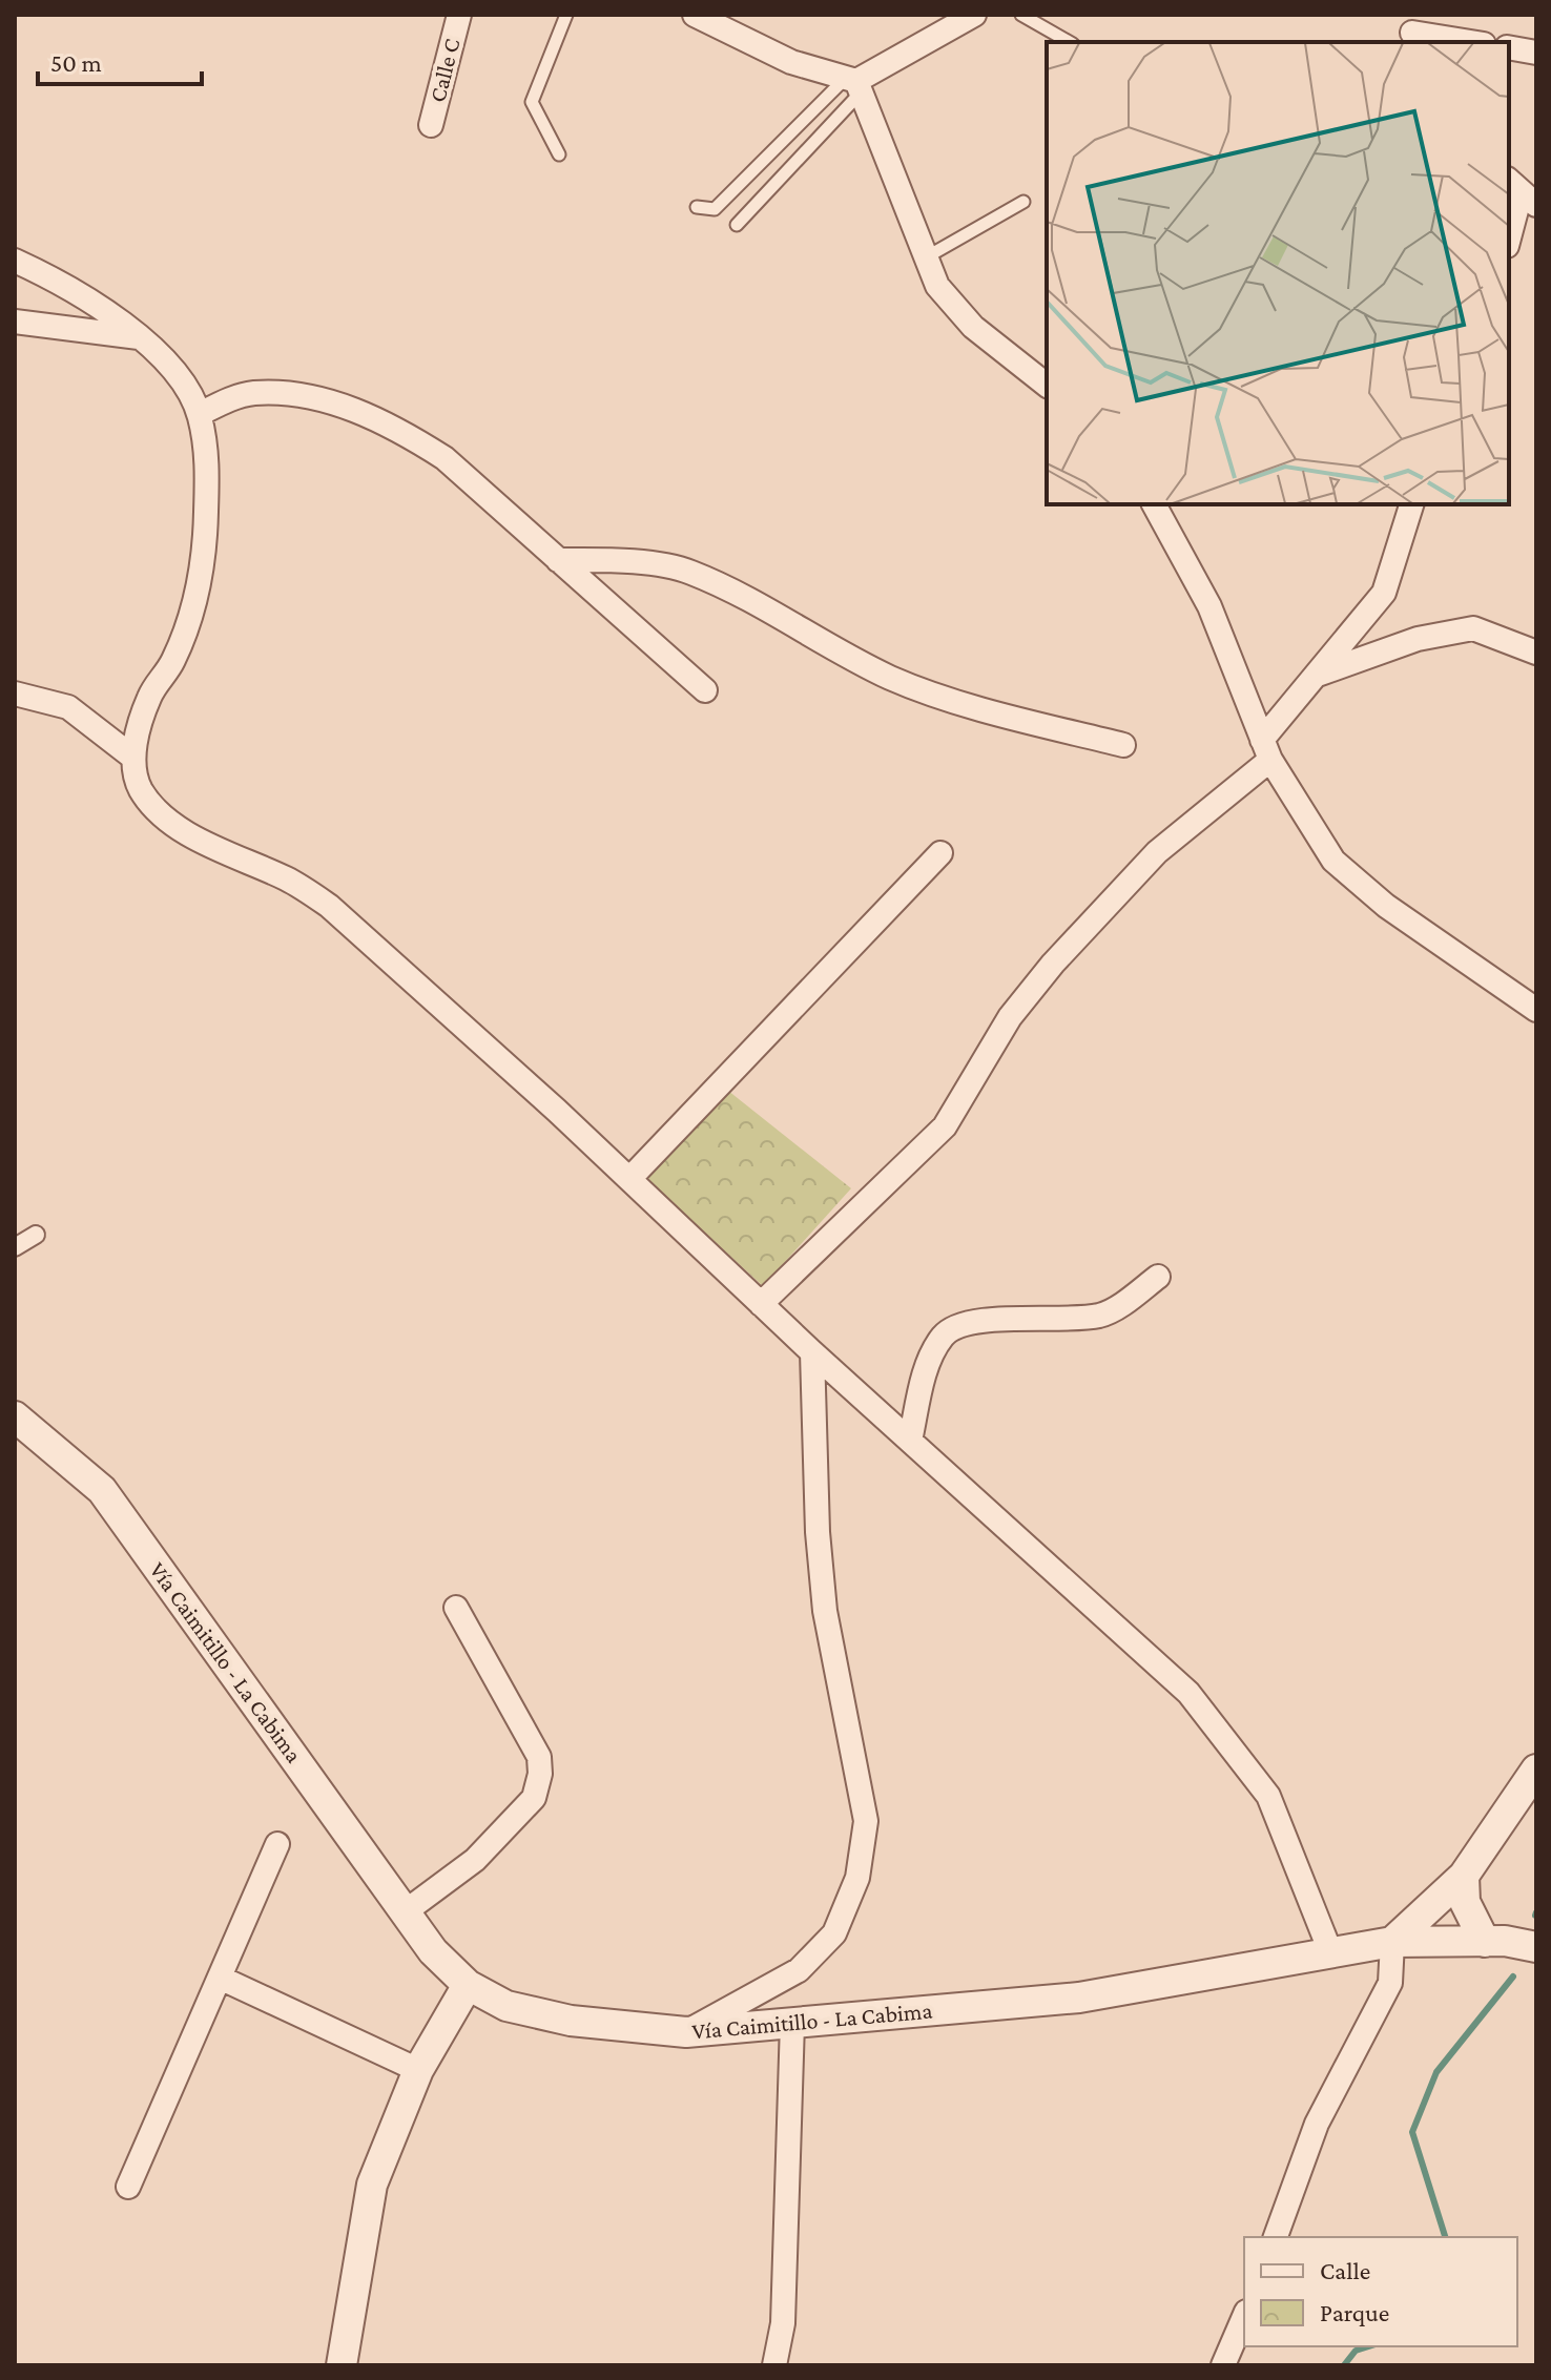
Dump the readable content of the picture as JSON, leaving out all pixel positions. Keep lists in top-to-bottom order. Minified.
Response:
{"streets":{"street":["Calle C","Vía Caimitillo - La Cabima"]},"legend":["Calle","Parque"],"scale_bar":"50 m"}
